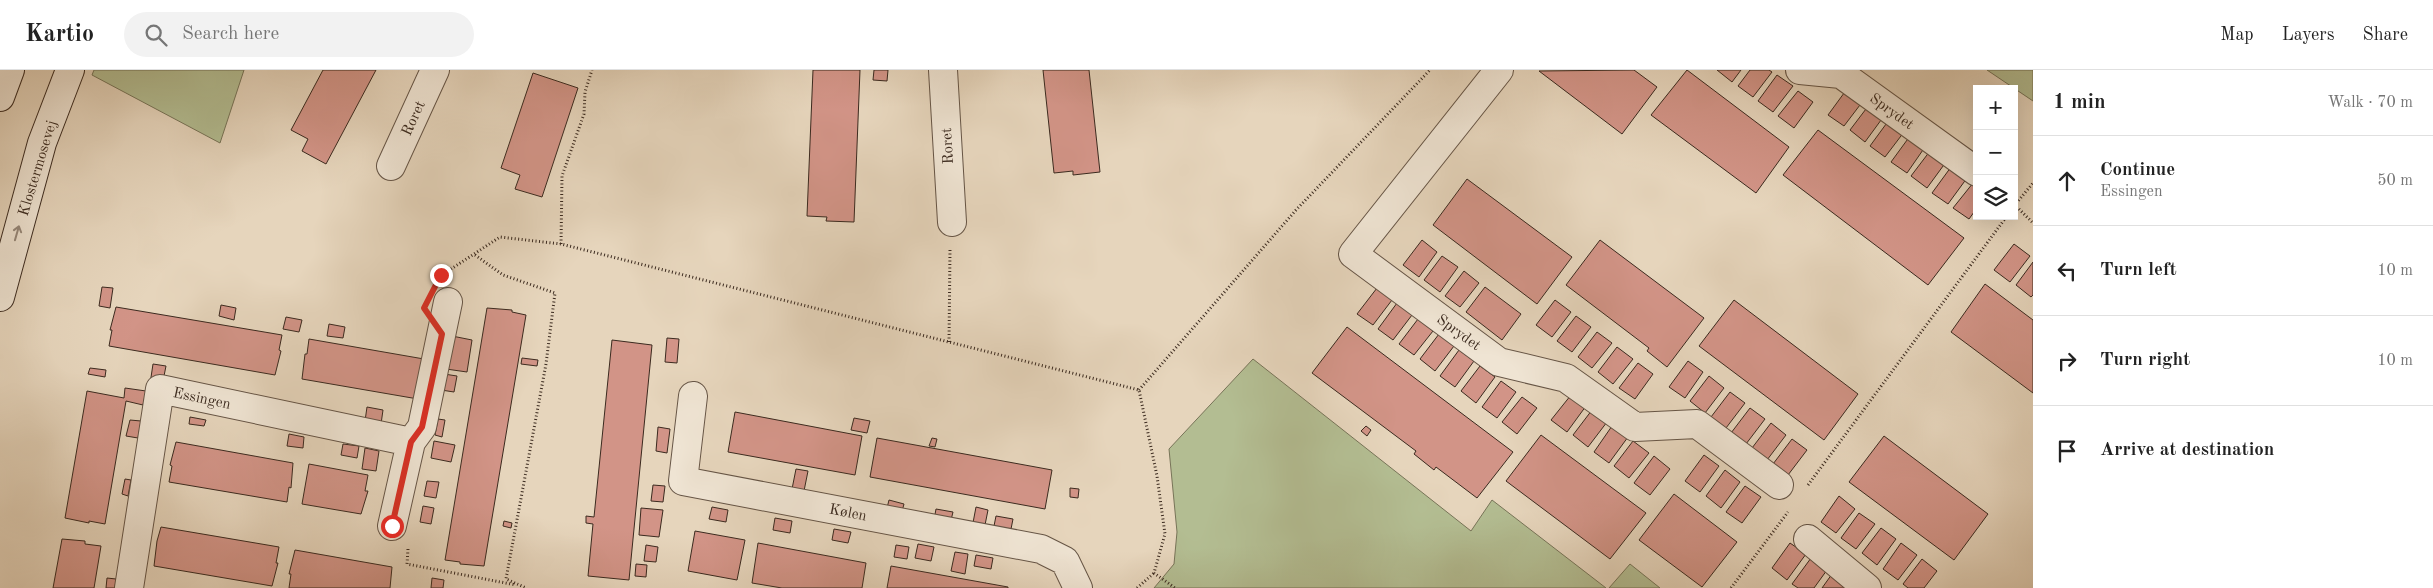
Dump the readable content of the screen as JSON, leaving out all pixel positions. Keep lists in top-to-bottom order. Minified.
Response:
{"streets":{"street":["Sprydet","Roret","Klostermosevej","Essingen","Kølen"]},"one_way":["Klostermosevej"],"page":{"header":"Kartio","search":"Search here","nav":["Map","Layers","Share"],"heading":["1 min","Walk · 70 m"],"map_buttons":["+","−"],"list":[["Continue","Essingen","50 m"],["Turn left","10 m"],["Turn right","10 m"],"Arrive at destination"]}}
